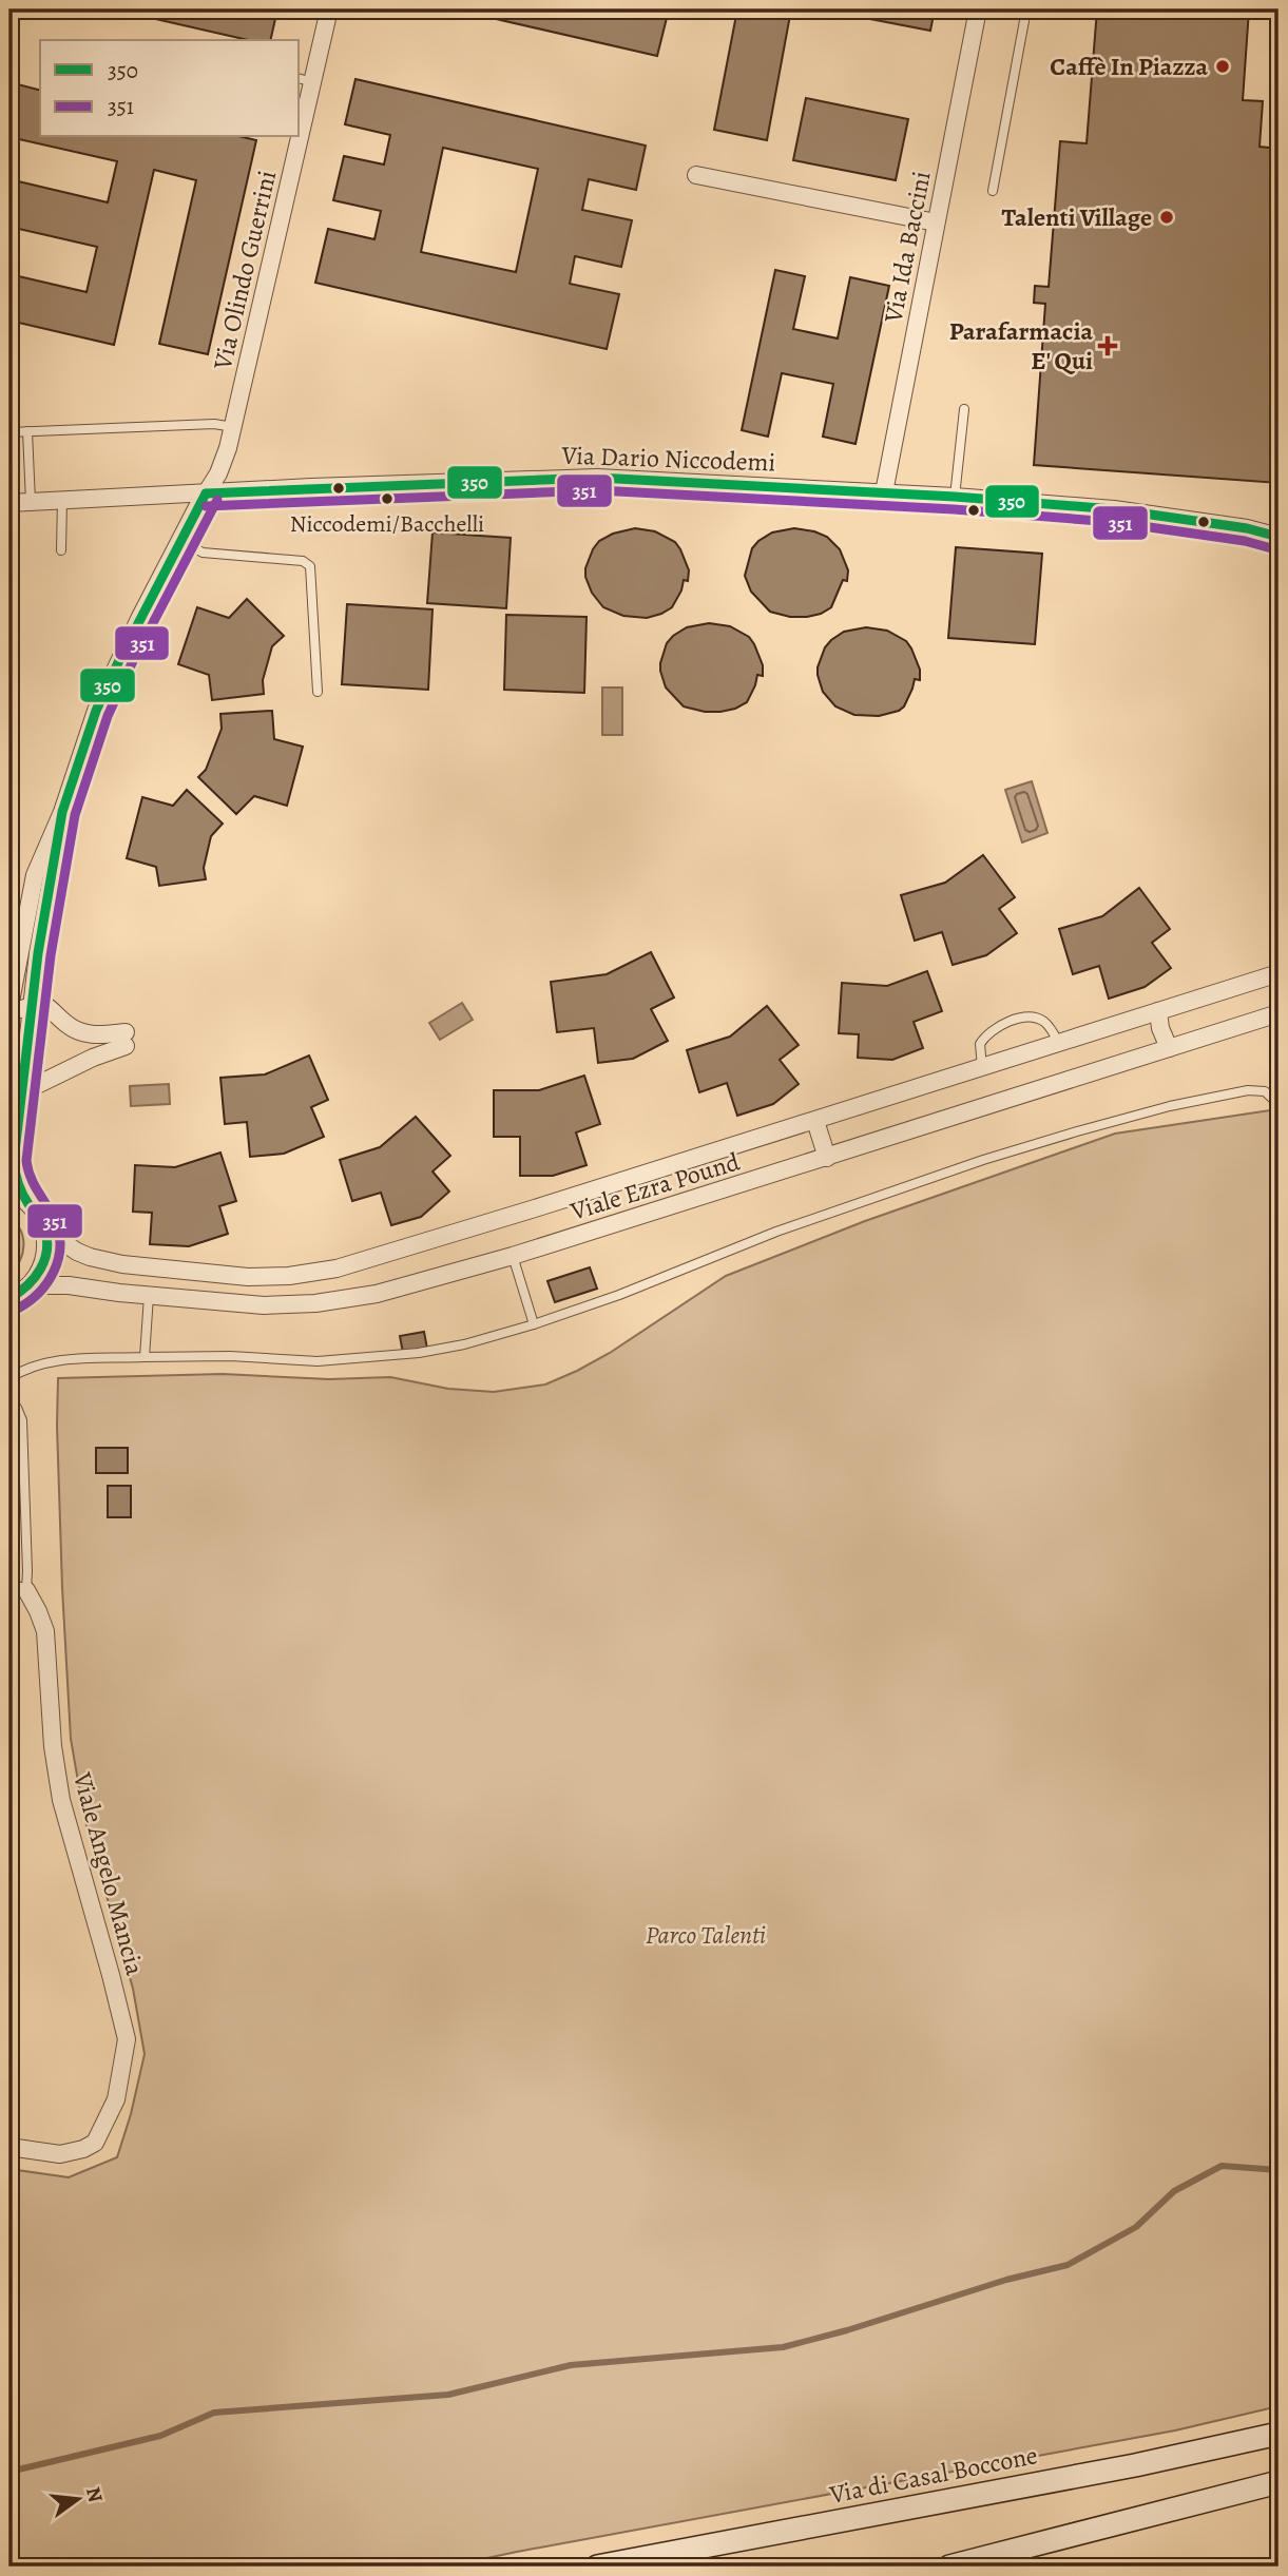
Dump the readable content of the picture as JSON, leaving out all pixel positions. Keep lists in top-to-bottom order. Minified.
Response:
{"streets":{"street":["Via Ida Baccini","Via Olindo Guerrini","Via Dario Niccodemi","Viale Ezra Pound","Viale Angelo Mancia","Via di Casal Boccone"]},"crossings":[["Via Ida Baccini","Via Dario Niccodemi"],["Via Olindo Guerrini","Via Dario Niccodemi"]],"parks":["Parco Talenti"],"places":{"other":["Caffè In Piazza","Talenti Village","Niccodemi/Bacchelli"],"health":["Parafarmacia E' Qui"]},"lines":["transit line 350","transit line 351"],"legend":["350","351"],"north":"right"}
